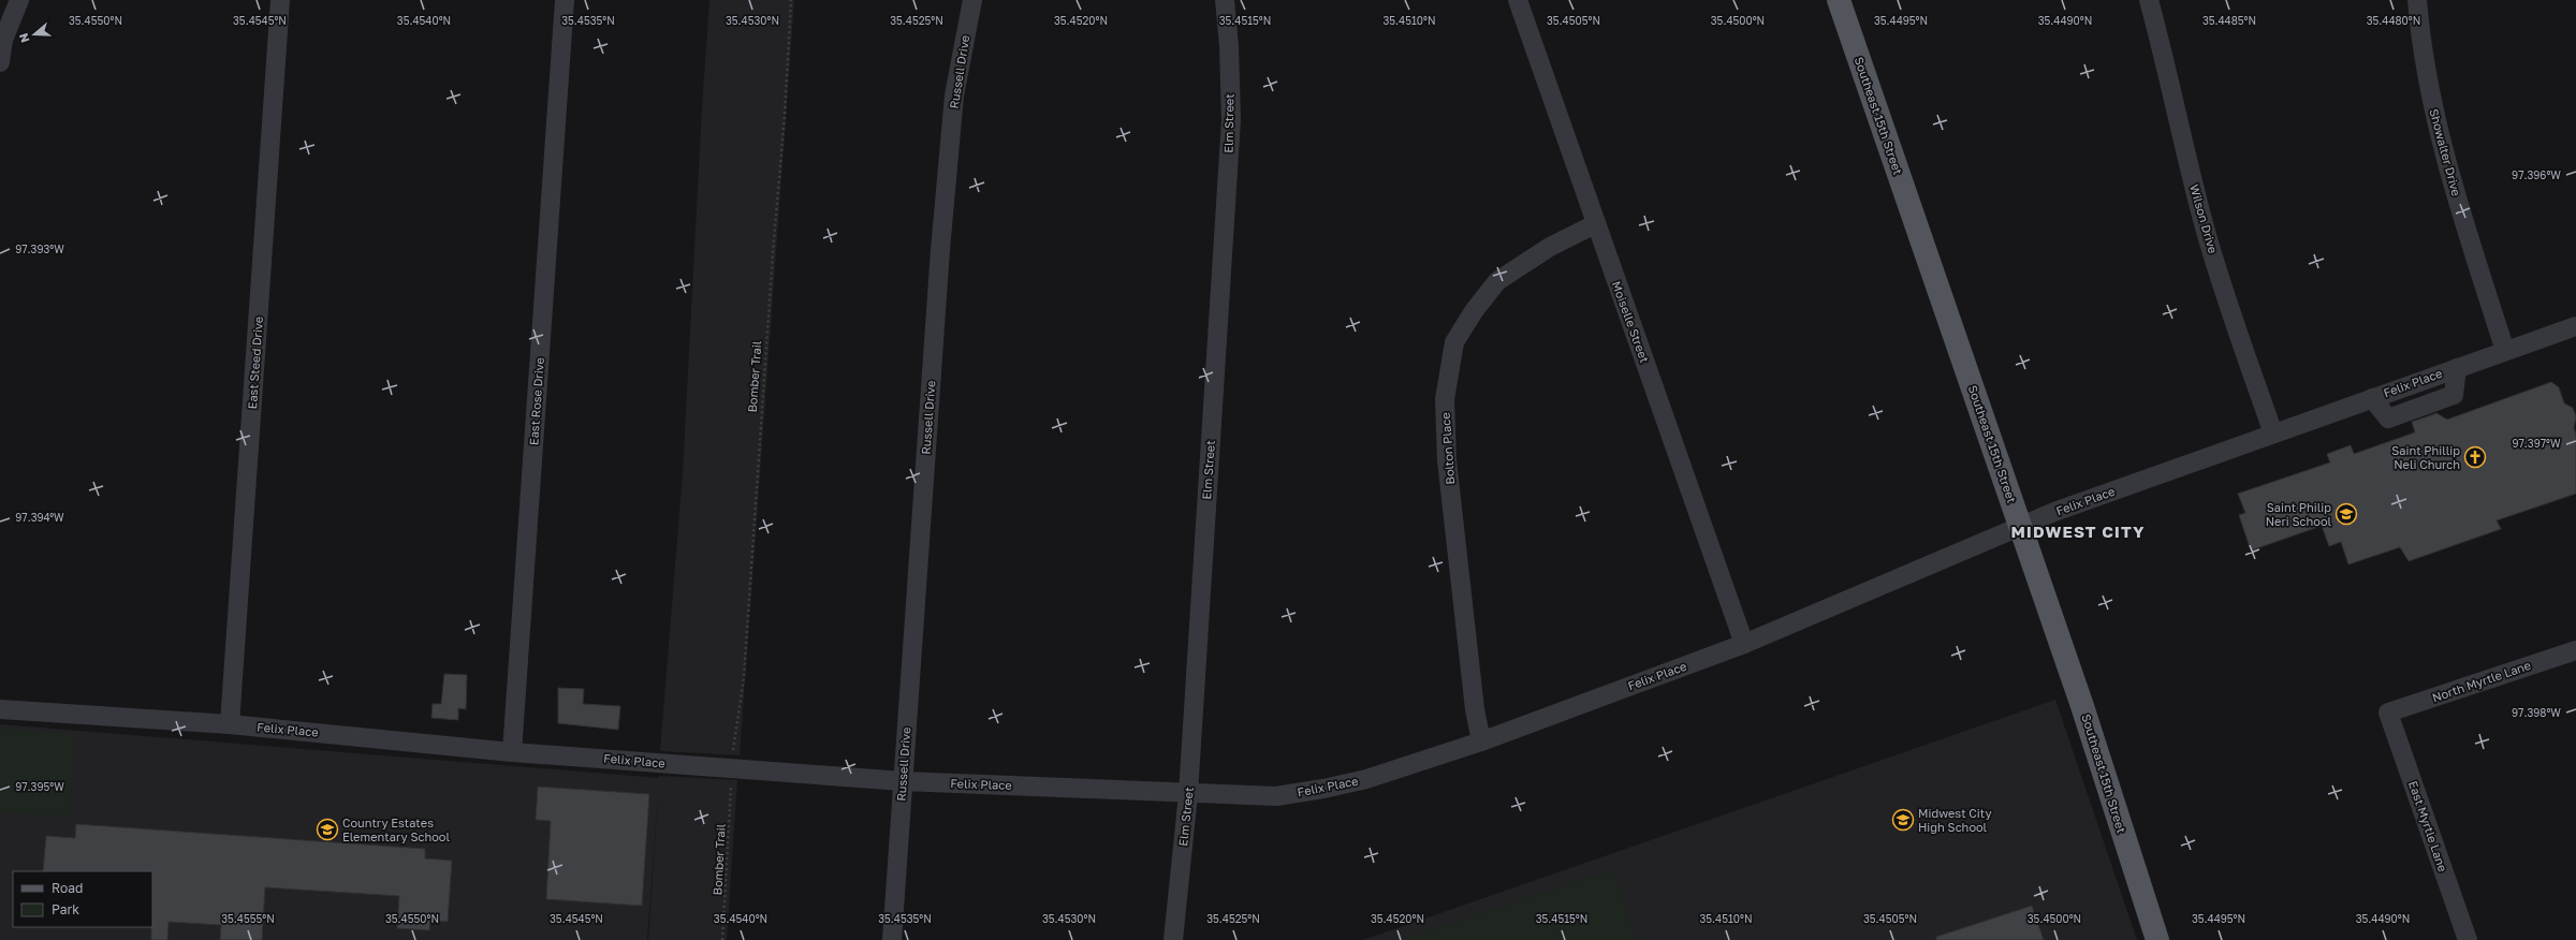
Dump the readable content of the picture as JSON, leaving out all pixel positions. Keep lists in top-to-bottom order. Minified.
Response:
{"streets":{"main road":["Southeast 15th Street"],"street":["Russell Drive","Elm Street","Showalter Drive","Wilson Drive","Moiselle Street","East Steed Drive","Felix Place","East Rose Drive","Bolton Place","North Myrtle Lane","East Myrtle Lane"],"path":["Bomber Trail"]},"crossings":[["Russell Drive","Felix Place"],["Southeast 15th Street","Felix Place"],["Elm Street","Felix Place"],["Showalter Drive","Felix Place"],["Wilson Drive","Felix Place"],["Moiselle Street","Felix Place"],["Moiselle Street","Bolton Place"],["East Steed Drive","Felix Place"],["Felix Place","East Rose Drive"],["Felix Place","Bolton Place"],["North Myrtle Lane","East Myrtle Lane"]],"districts":["MIDWEST CITY"],"places":{"church":["Saint Phillip Neli Church"],"school or university":["Saint Philip Neri School","Midwest City High School","Country Estates Elementary School"]},"legend":["Road","Park"],"north":"left","coordinates":["35.4515°N","35.4505°N","35.4495°N","35.4490°N","35.4480°N","35.4550°N","35.4545°N","35.4540°N","35.4535°N","35.4530°N","35.4525°N","35.4520°N","35.4510°N","35.4500°N","35.4485°N","97.396°W","97.393°W","97.397°W","97.394°W","97.398°W","97.395°W","35.4555°N"]}
